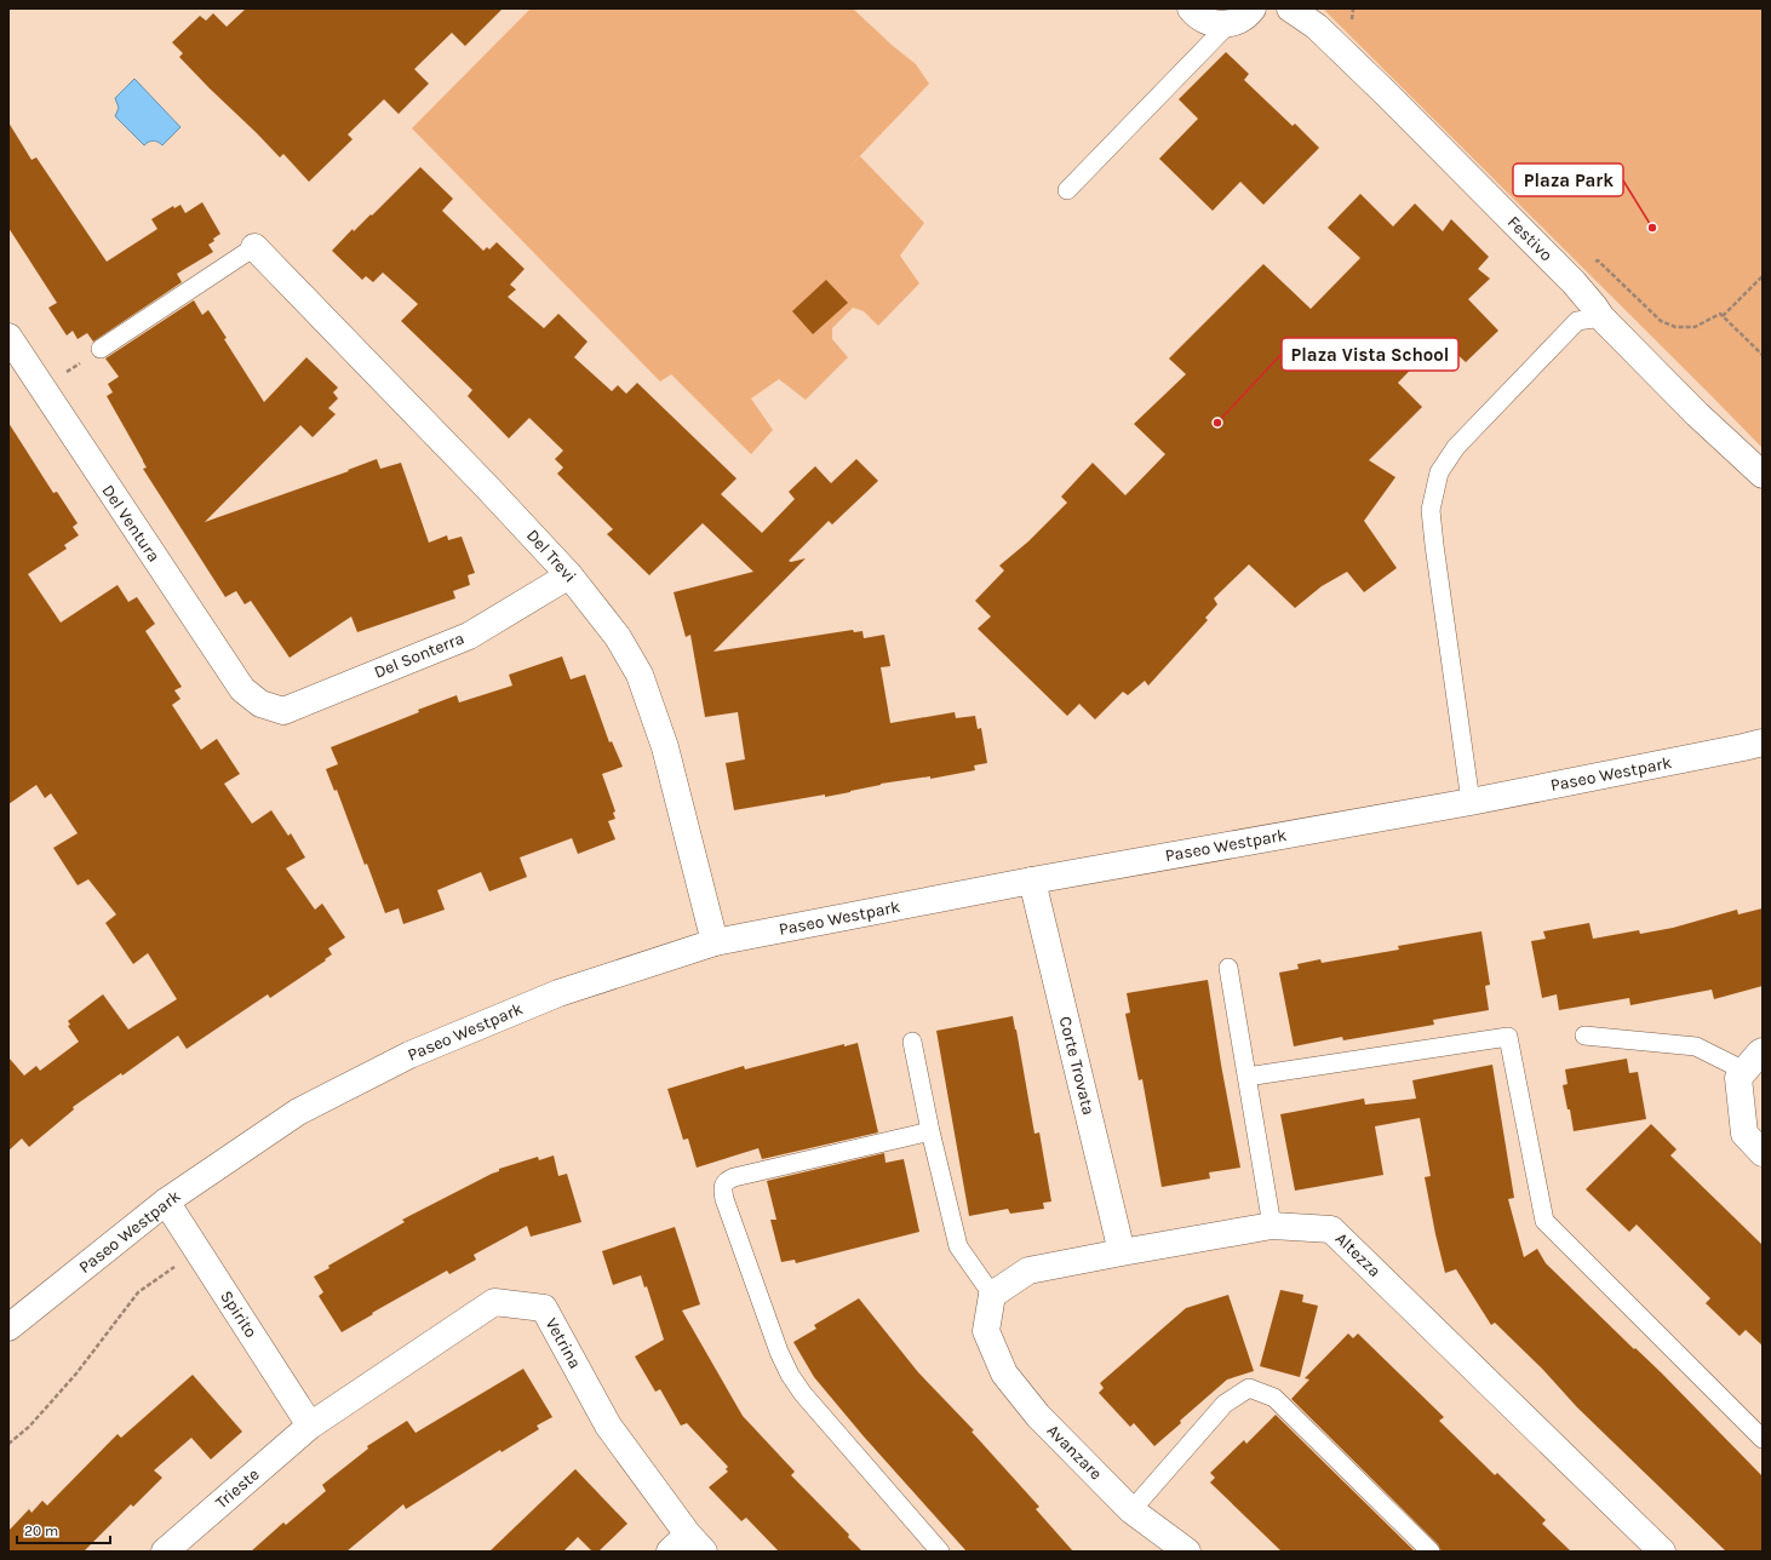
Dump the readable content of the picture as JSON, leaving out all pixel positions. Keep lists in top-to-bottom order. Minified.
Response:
{"streets":{"street":["Festivo","Del Ventura","Del Trevi","Del Sonterra","Paseo Westpark","Corte Trovata","Altezza","Spirito","Vetrina","Avanzare","Trieste"]},"crossings":[["Del Ventura","Del Sonterra"],["Del Trevi","Del Sonterra"],["Del Trevi","Paseo Westpark"],["Paseo Westpark","Corte Trovata"],["Paseo Westpark","Spirito"],["Corte Trovata","Altezza"],["Altezza","Avanzare"],["Spirito","Vetrina"],["Spirito","Trieste"],["Vetrina","Trieste"]],"places":["Plaza Park","Plaza Vista School"],"scale_bar":"20 m"}
